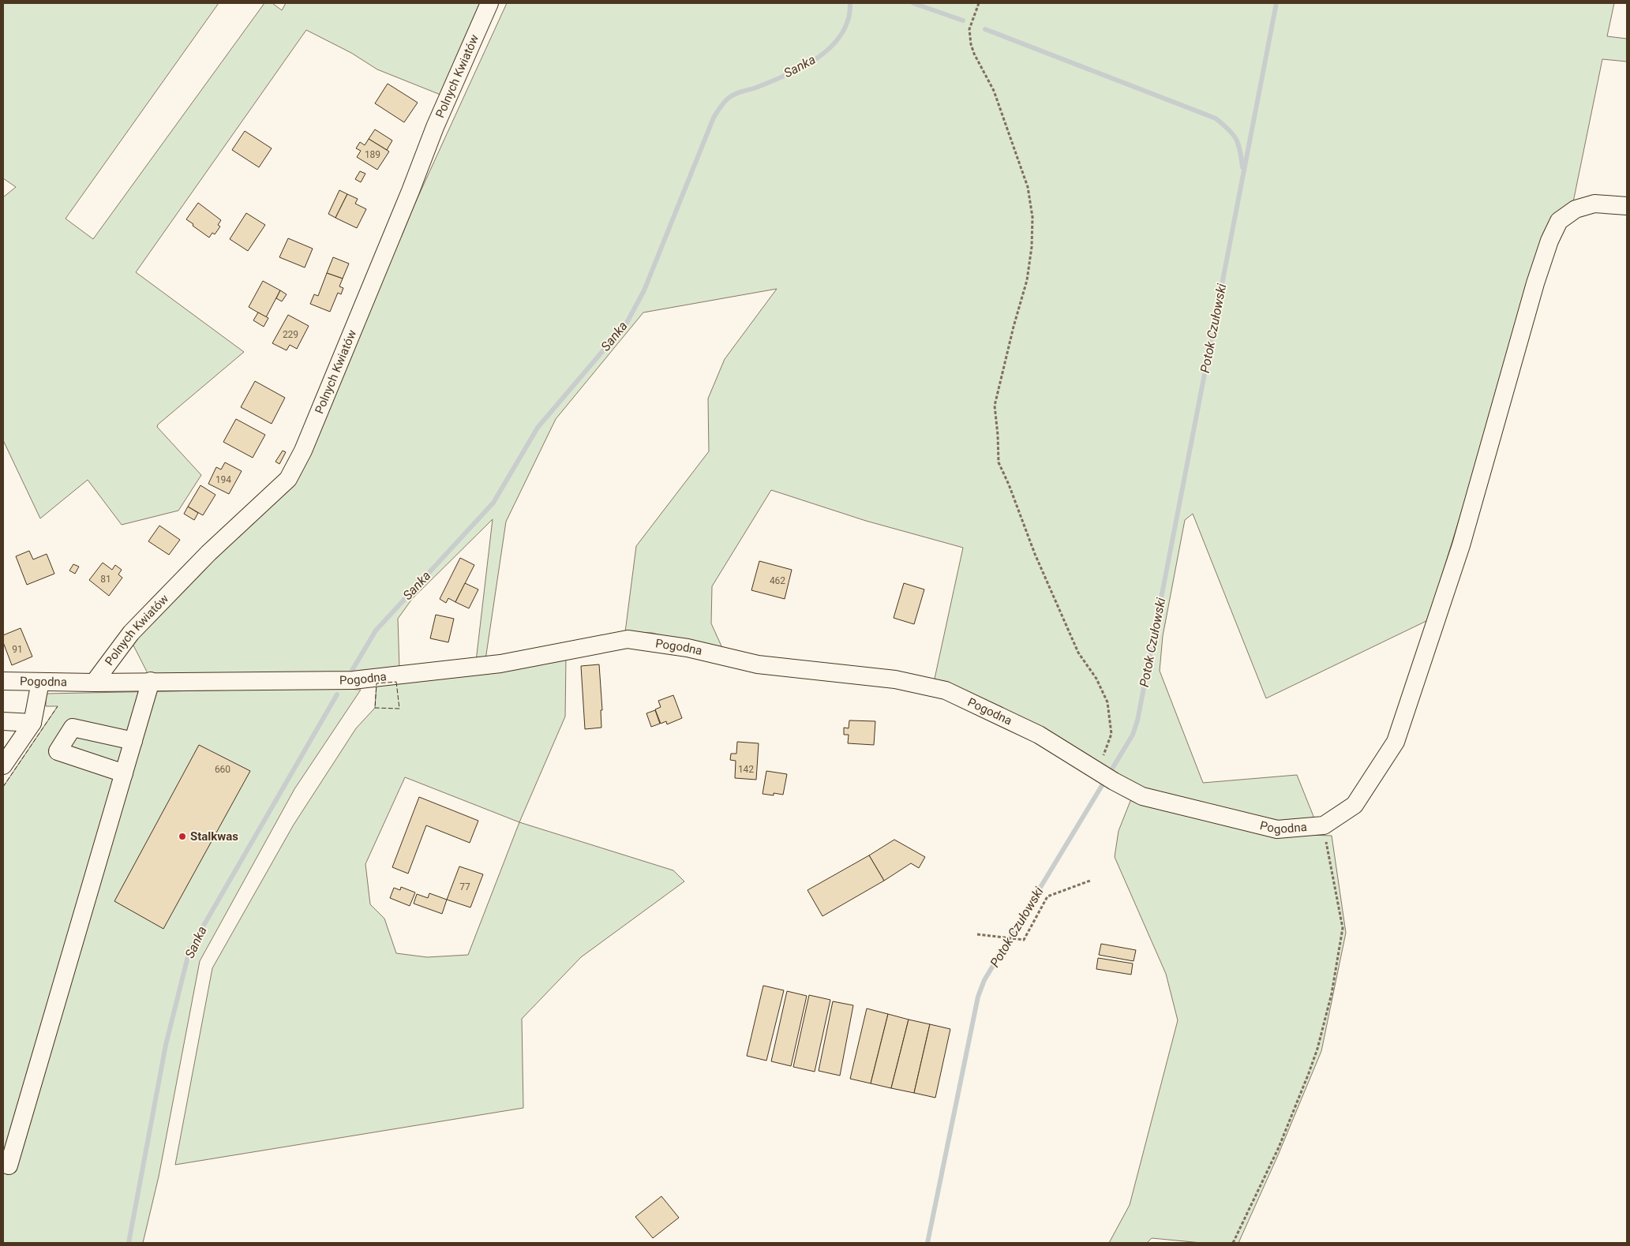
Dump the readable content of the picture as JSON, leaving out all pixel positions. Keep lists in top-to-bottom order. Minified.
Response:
{"streets":{"street":["Polnych Kwiatów","Pogodna"]},"crossings":[["Polnych Kwiatów","Pogodna"]],"water":["Sanka","Potok Czułowski"],"places":["Stalkwas"],"house_numbers":["189","229","194","81","462","91","660","142","77"]}
